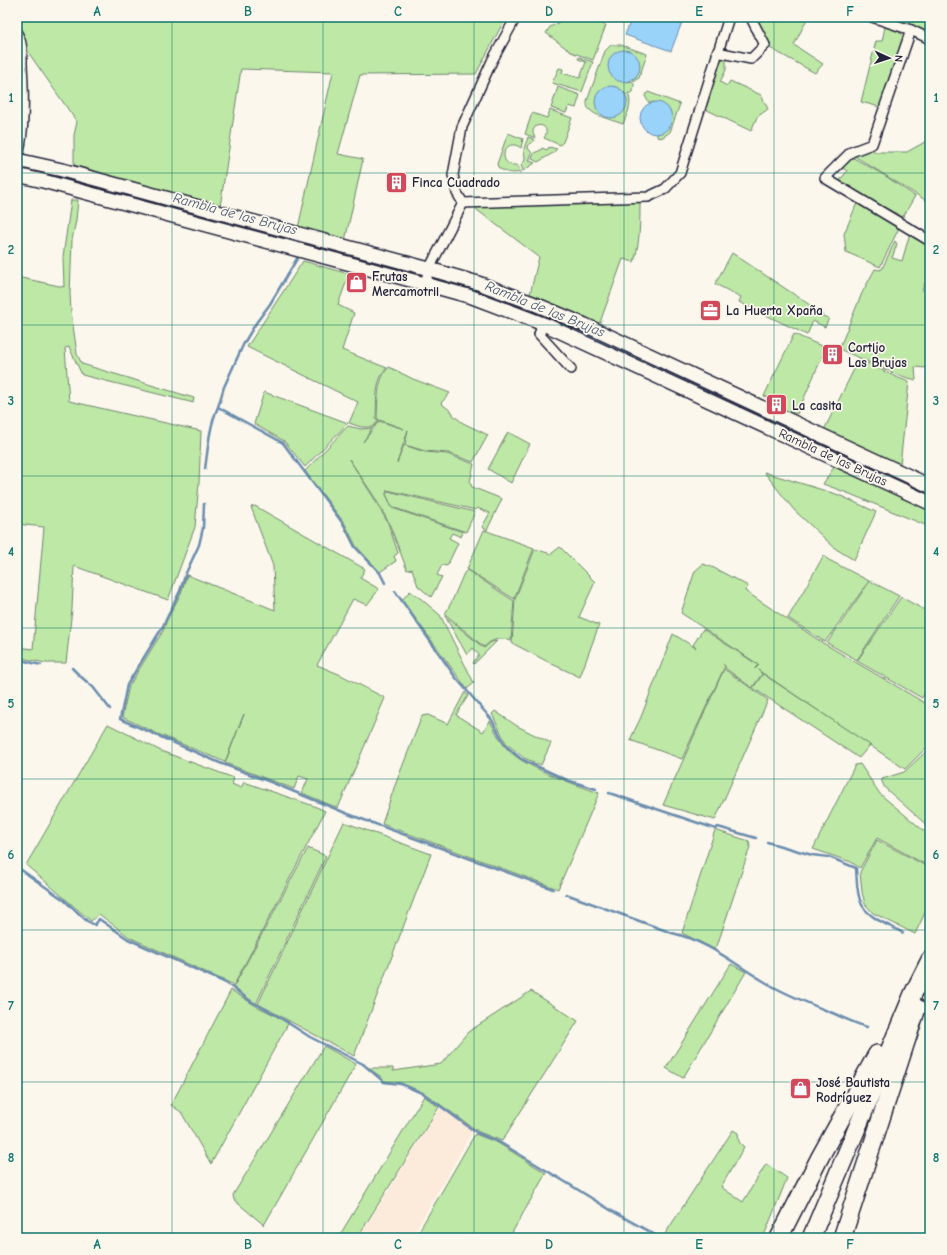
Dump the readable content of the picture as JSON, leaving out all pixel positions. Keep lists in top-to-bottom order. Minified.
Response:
{"streets":{"street":["Rambla de las Brujas"]},"water":["Rambla de las Brujas"],"places":{"building":["Finca Cuadrado","Cortijo Las Brujas","La casita"],"shop":["Frutas Mercamotril","José Bautista Rodríguez"],"office":["La Huerta Xpaña"]},"north":"right","grid":{"columns":["A","B","C","D","E","F"],"rows":["1","2","3","4","5","6","7","8"]}}
